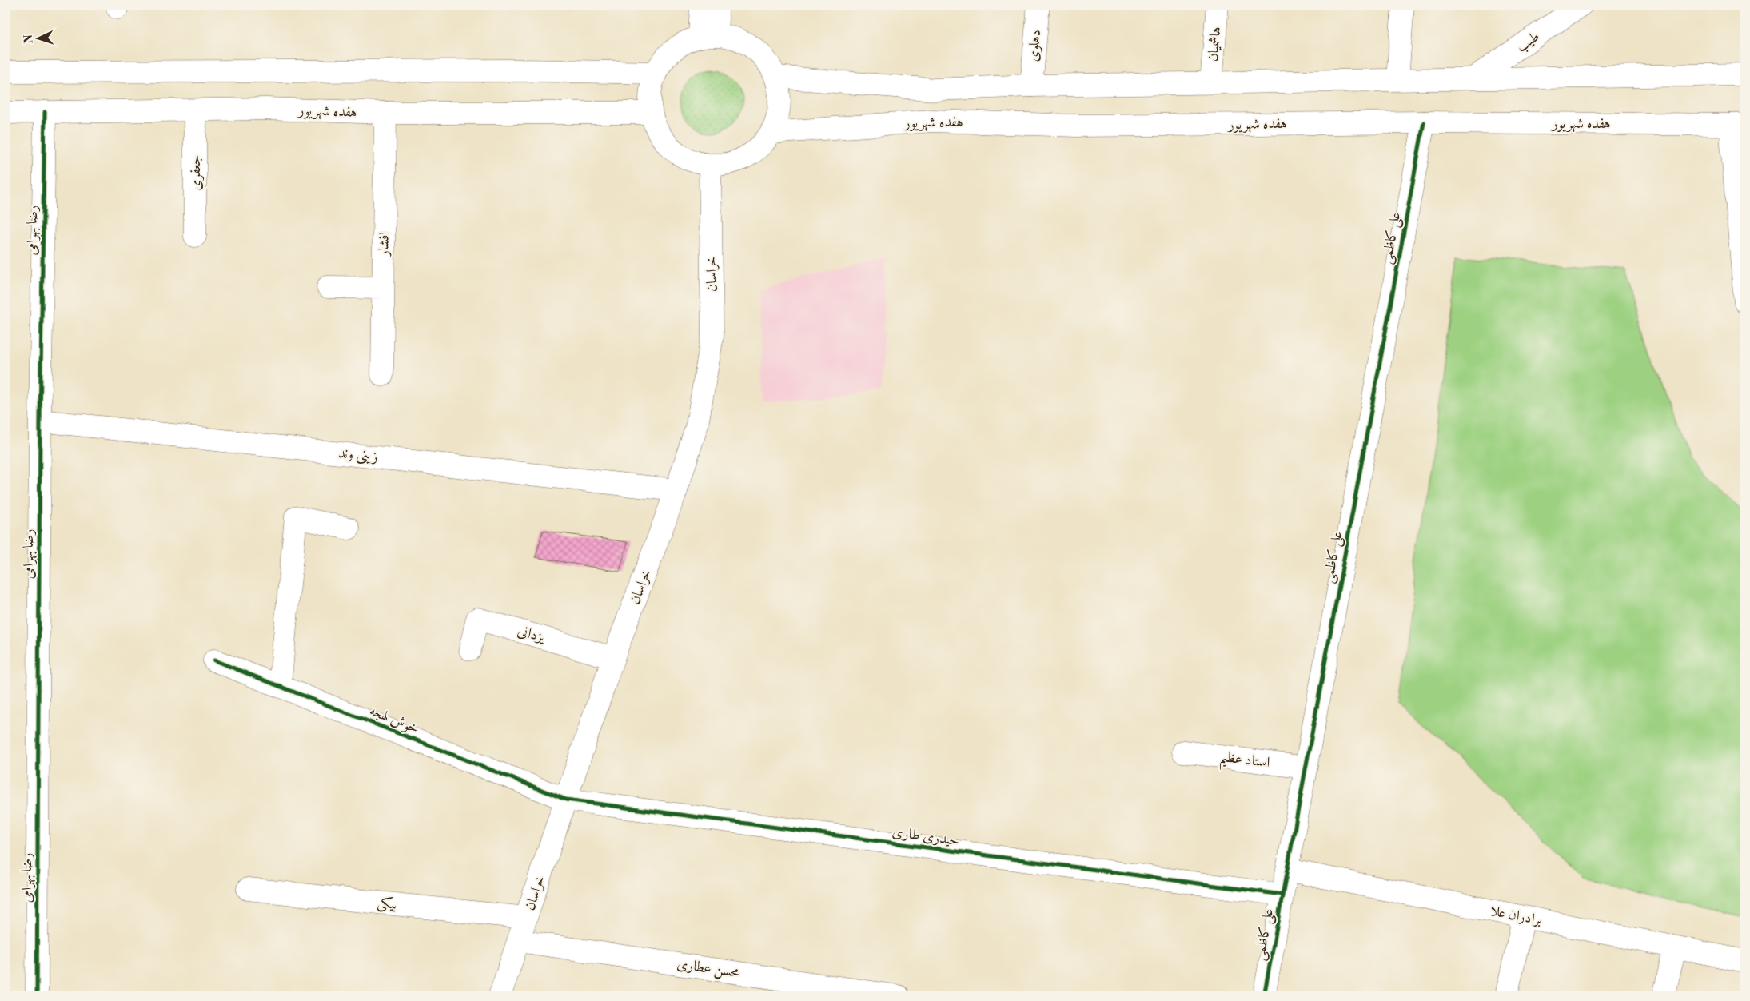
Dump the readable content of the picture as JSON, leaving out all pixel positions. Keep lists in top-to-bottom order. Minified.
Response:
{"streets":{"street":["طیب","هاشمیان","دهلوی","هفده شهریور","جعفری","رضا بهرامی","علی کاظمی","افشار","خراسان","زینی وند","یزدانی","خوش لهجه","استاد عظیم","حیدری طاری","بیکی","برادران علا","محسن عطاری"]},"crossings":[["هفده شهریور","جعفری"],["هفده شهریور","رضا بهرامی"],["هفده شهریور","علی کاظمی"],["هفده شهریور","افشار"],["هفده شهریور","خراسان"],["رضا بهرامی","زینی وند"],["علی کاظمی","استاد عظیم"],["علی کاظمی","حیدری طاری"],["علی کاظمی","برادران علا"],["خراسان","زینی وند"],["خراسان","یزدانی"],["خراسان","خوش لهجه"],["خراسان","حیدری طاری"],["خراسان","بیکی"],["خراسان","محسن عطاری"],["خوش لهجه","حیدری طاری"]],"north":"left"}
